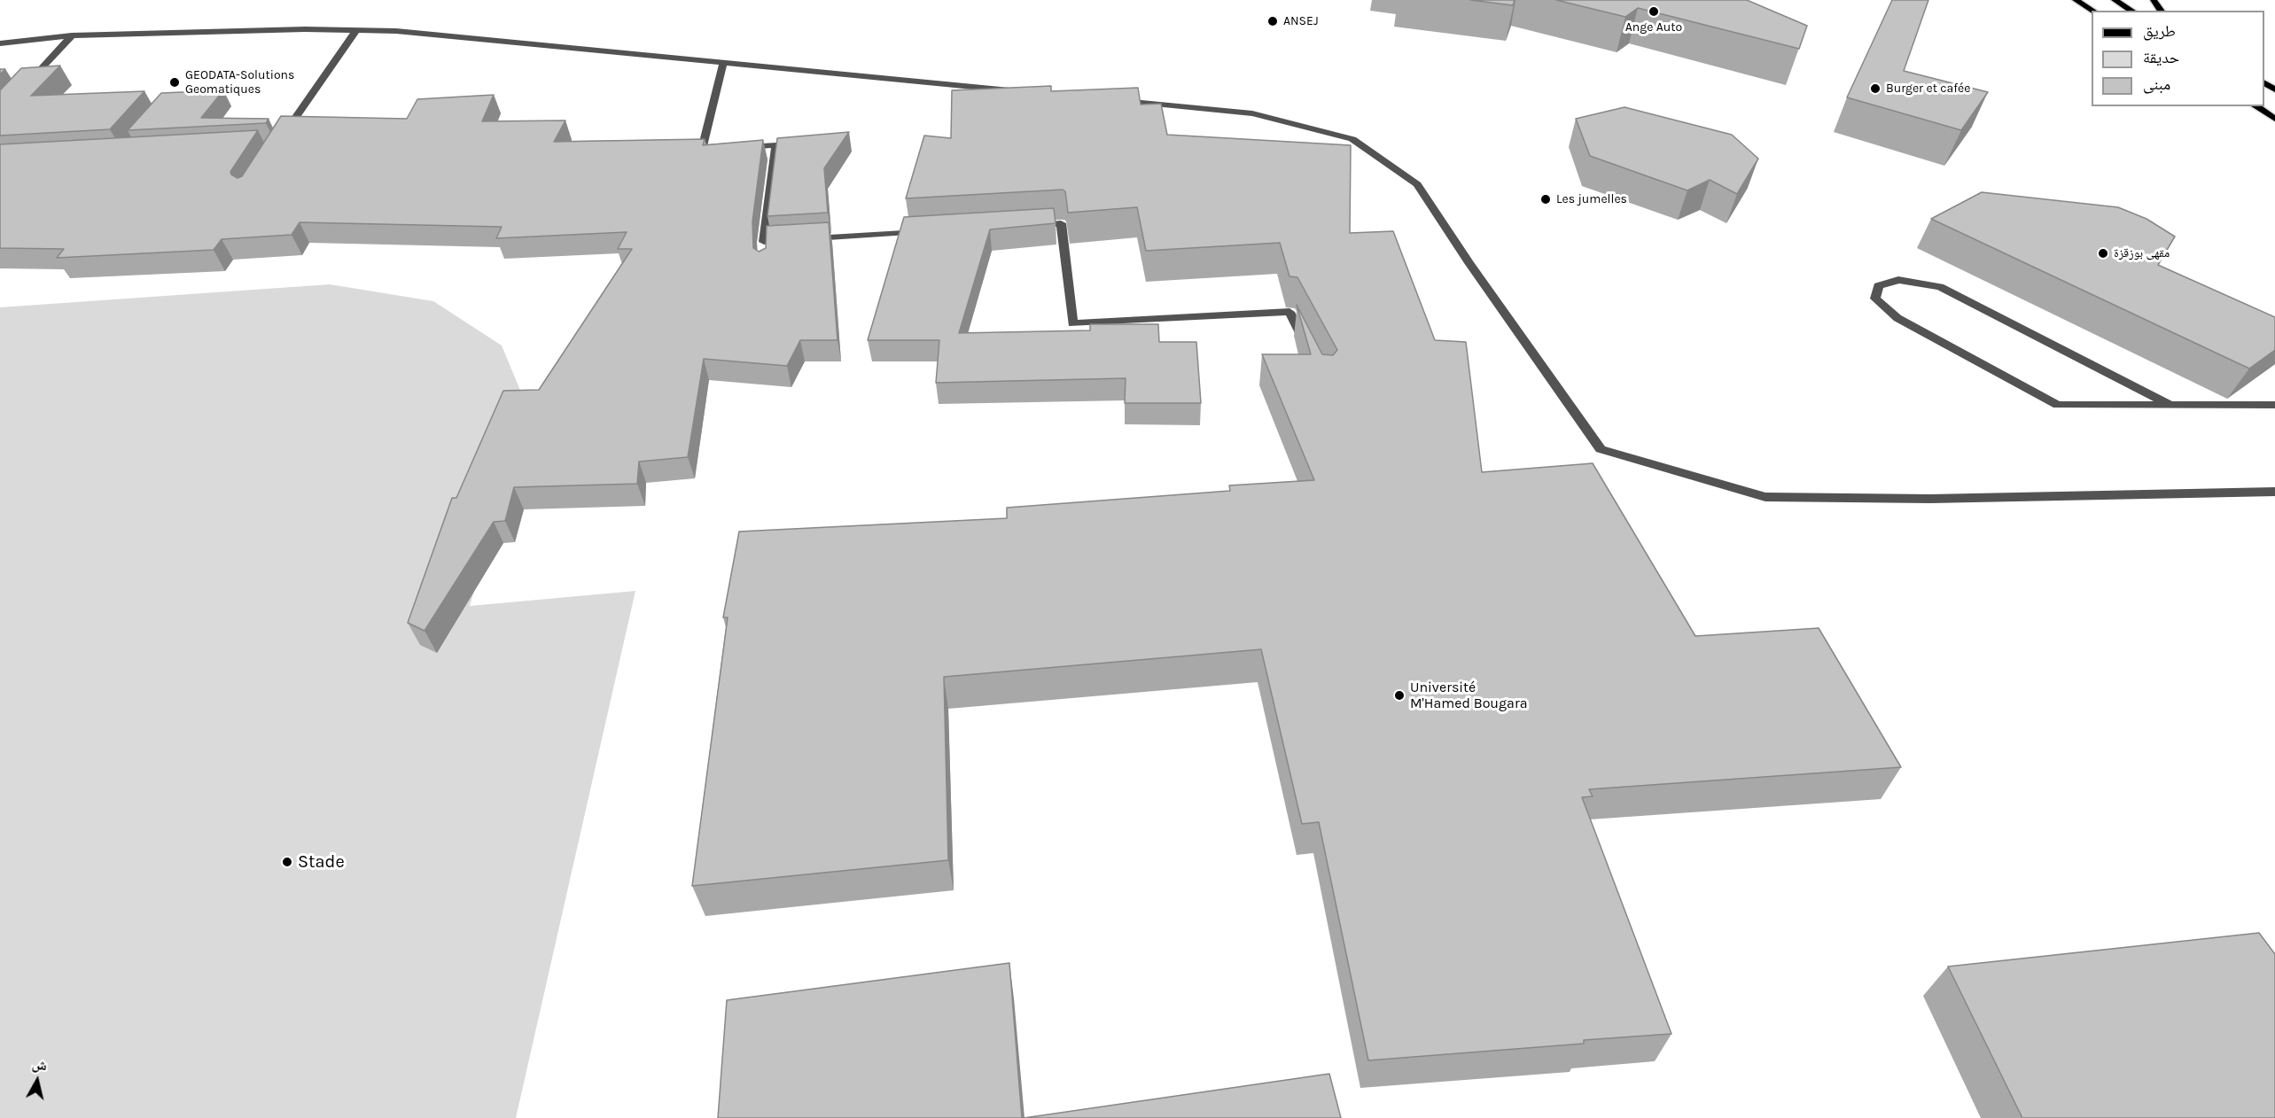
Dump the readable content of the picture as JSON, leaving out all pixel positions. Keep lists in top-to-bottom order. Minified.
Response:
{"places":["Ange Auto","ANSEJ","GEODATA-Solutions Geomatiques","Burger et cafée","Les jumelles","مقهى بوزقزة","Université M'Hamed Bougara","Stade"],"legend":["طريق","حديقة","مبنى"],"north":"top"}
